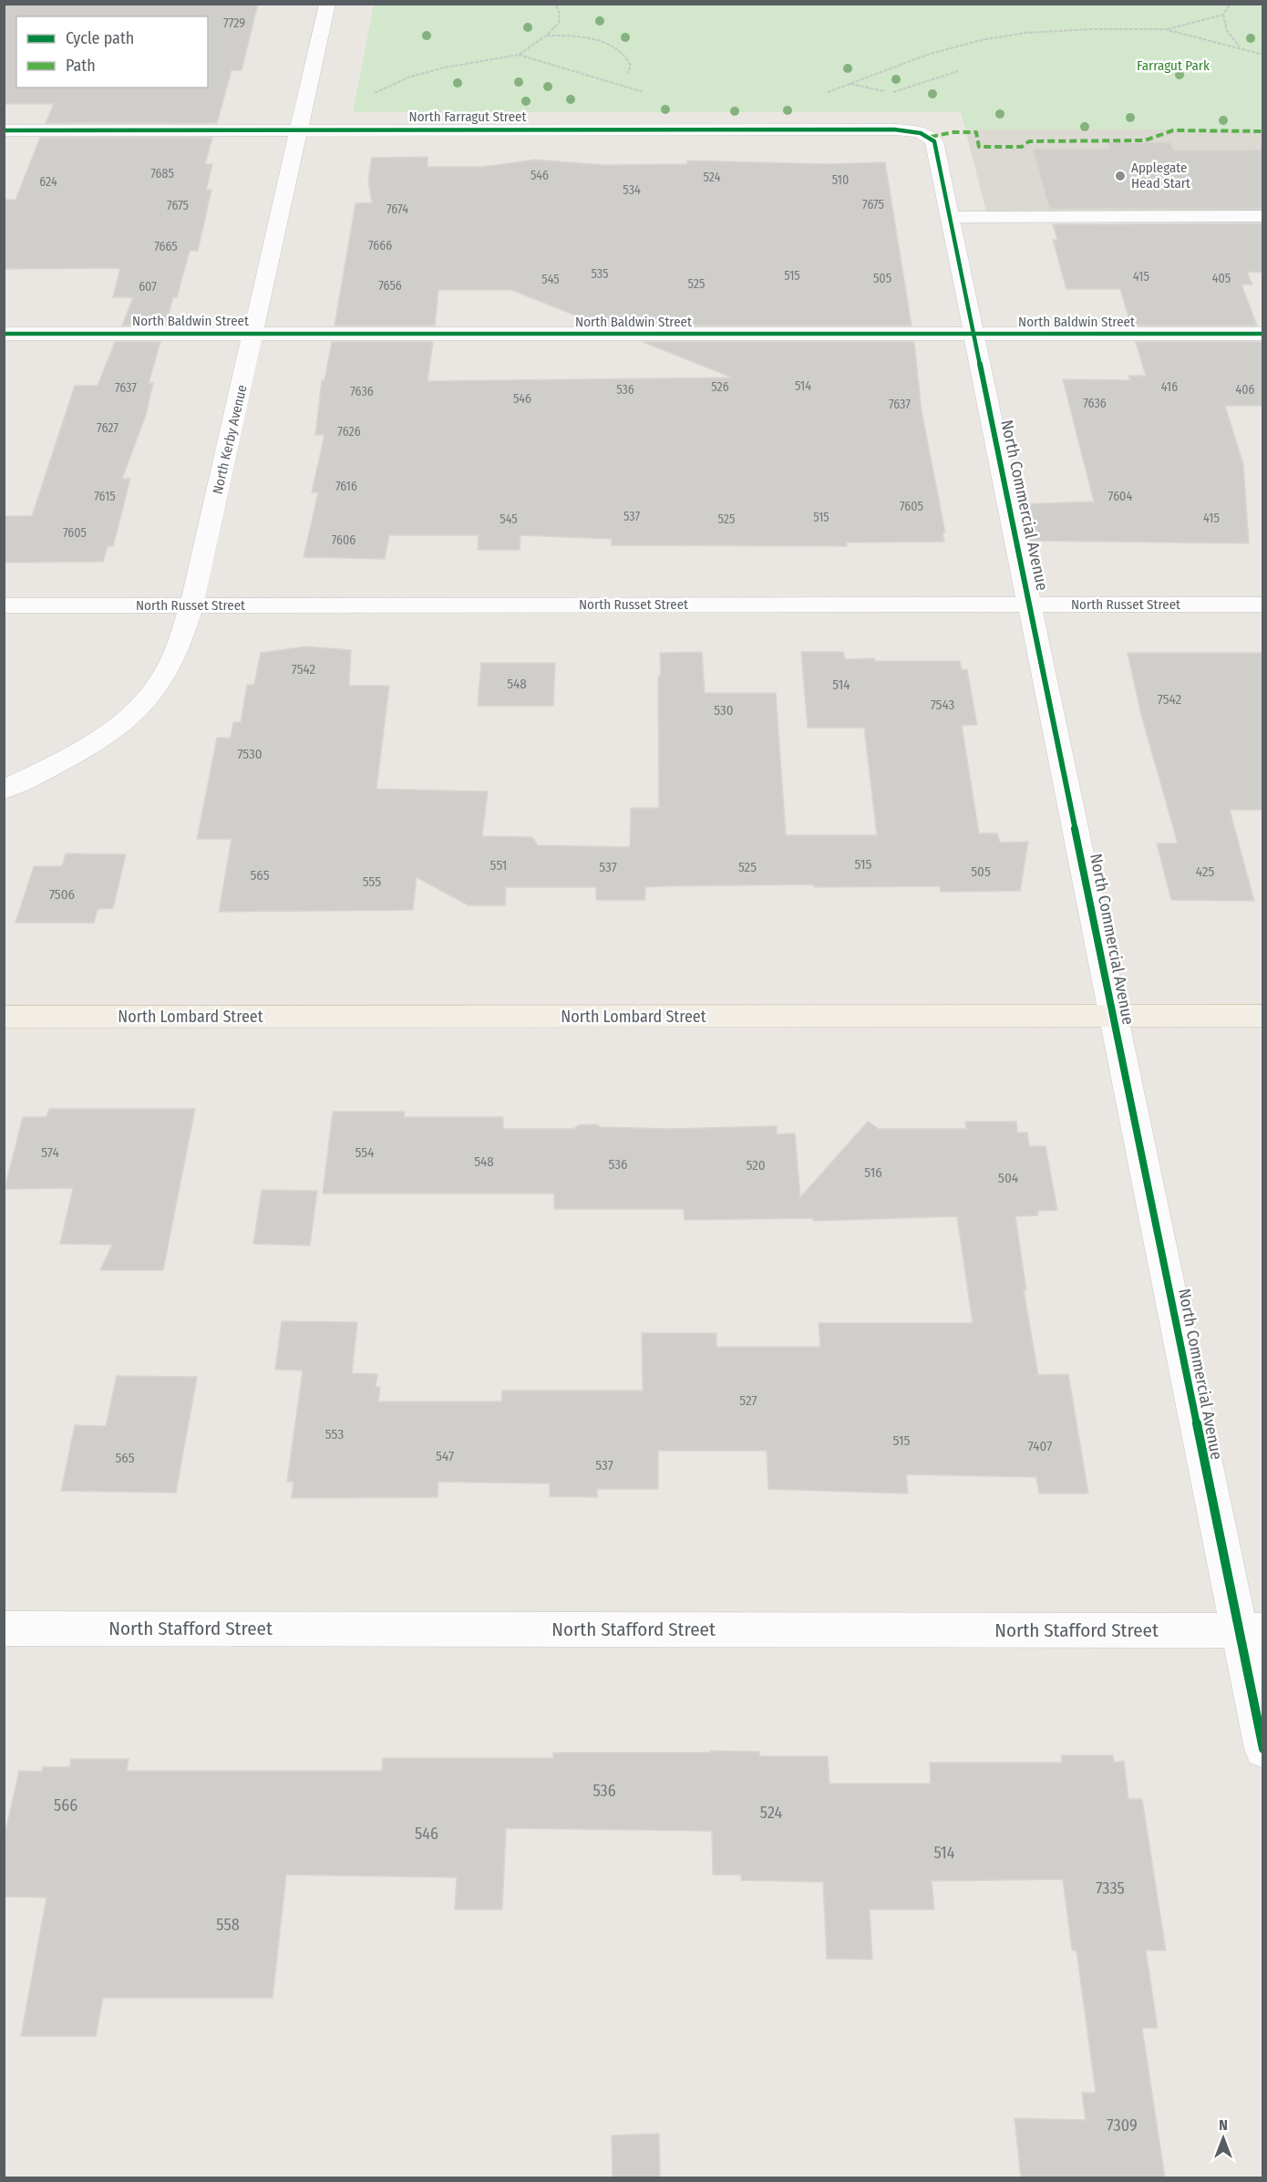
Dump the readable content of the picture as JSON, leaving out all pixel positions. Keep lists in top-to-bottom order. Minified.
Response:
{"streets":{"main road":["North Lombard Street"],"street":["North Farragut Street","North Baldwin Street","North Kerby Avenue","North Commercial Avenue","North Russet Street","North Stafford Street"]},"crossings":[["North Farragut Street","North Kerby Avenue"],["North Farragut Street","North Commercial Avenue"],["North Baldwin Street","North Kerby Avenue"],["North Baldwin Street","North Commercial Avenue"],["North Kerby Avenue","North Russet Street"],["North Commercial Avenue","North Russet Street"],["North Commercial Avenue","North Lombard Street"],["North Commercial Avenue","North Stafford Street"]],"parks":["Farragut Park"],"places":["Applegate Head Start"],"house_numbers":["7729","7685","546","524","510","624","534","7675","7675","7674","7666","7665","535","515","415","505","405","545","525","7656","607","514","526","416","7637","536","406","7636","546","7636","7637","7627","7626","7616","7615","7604","7605","537","515","415","545","525","7605","7606","7542","548","514","7542","7543","530","7530","515","551","537","525","505","425","565","555","7506","574","554","548","536","520","516","504","527","553","515","7407","547","565","537","536","566","524","546","514","7335","558","7309"],"legend":["Cycle path","Path"],"north":"top"}
